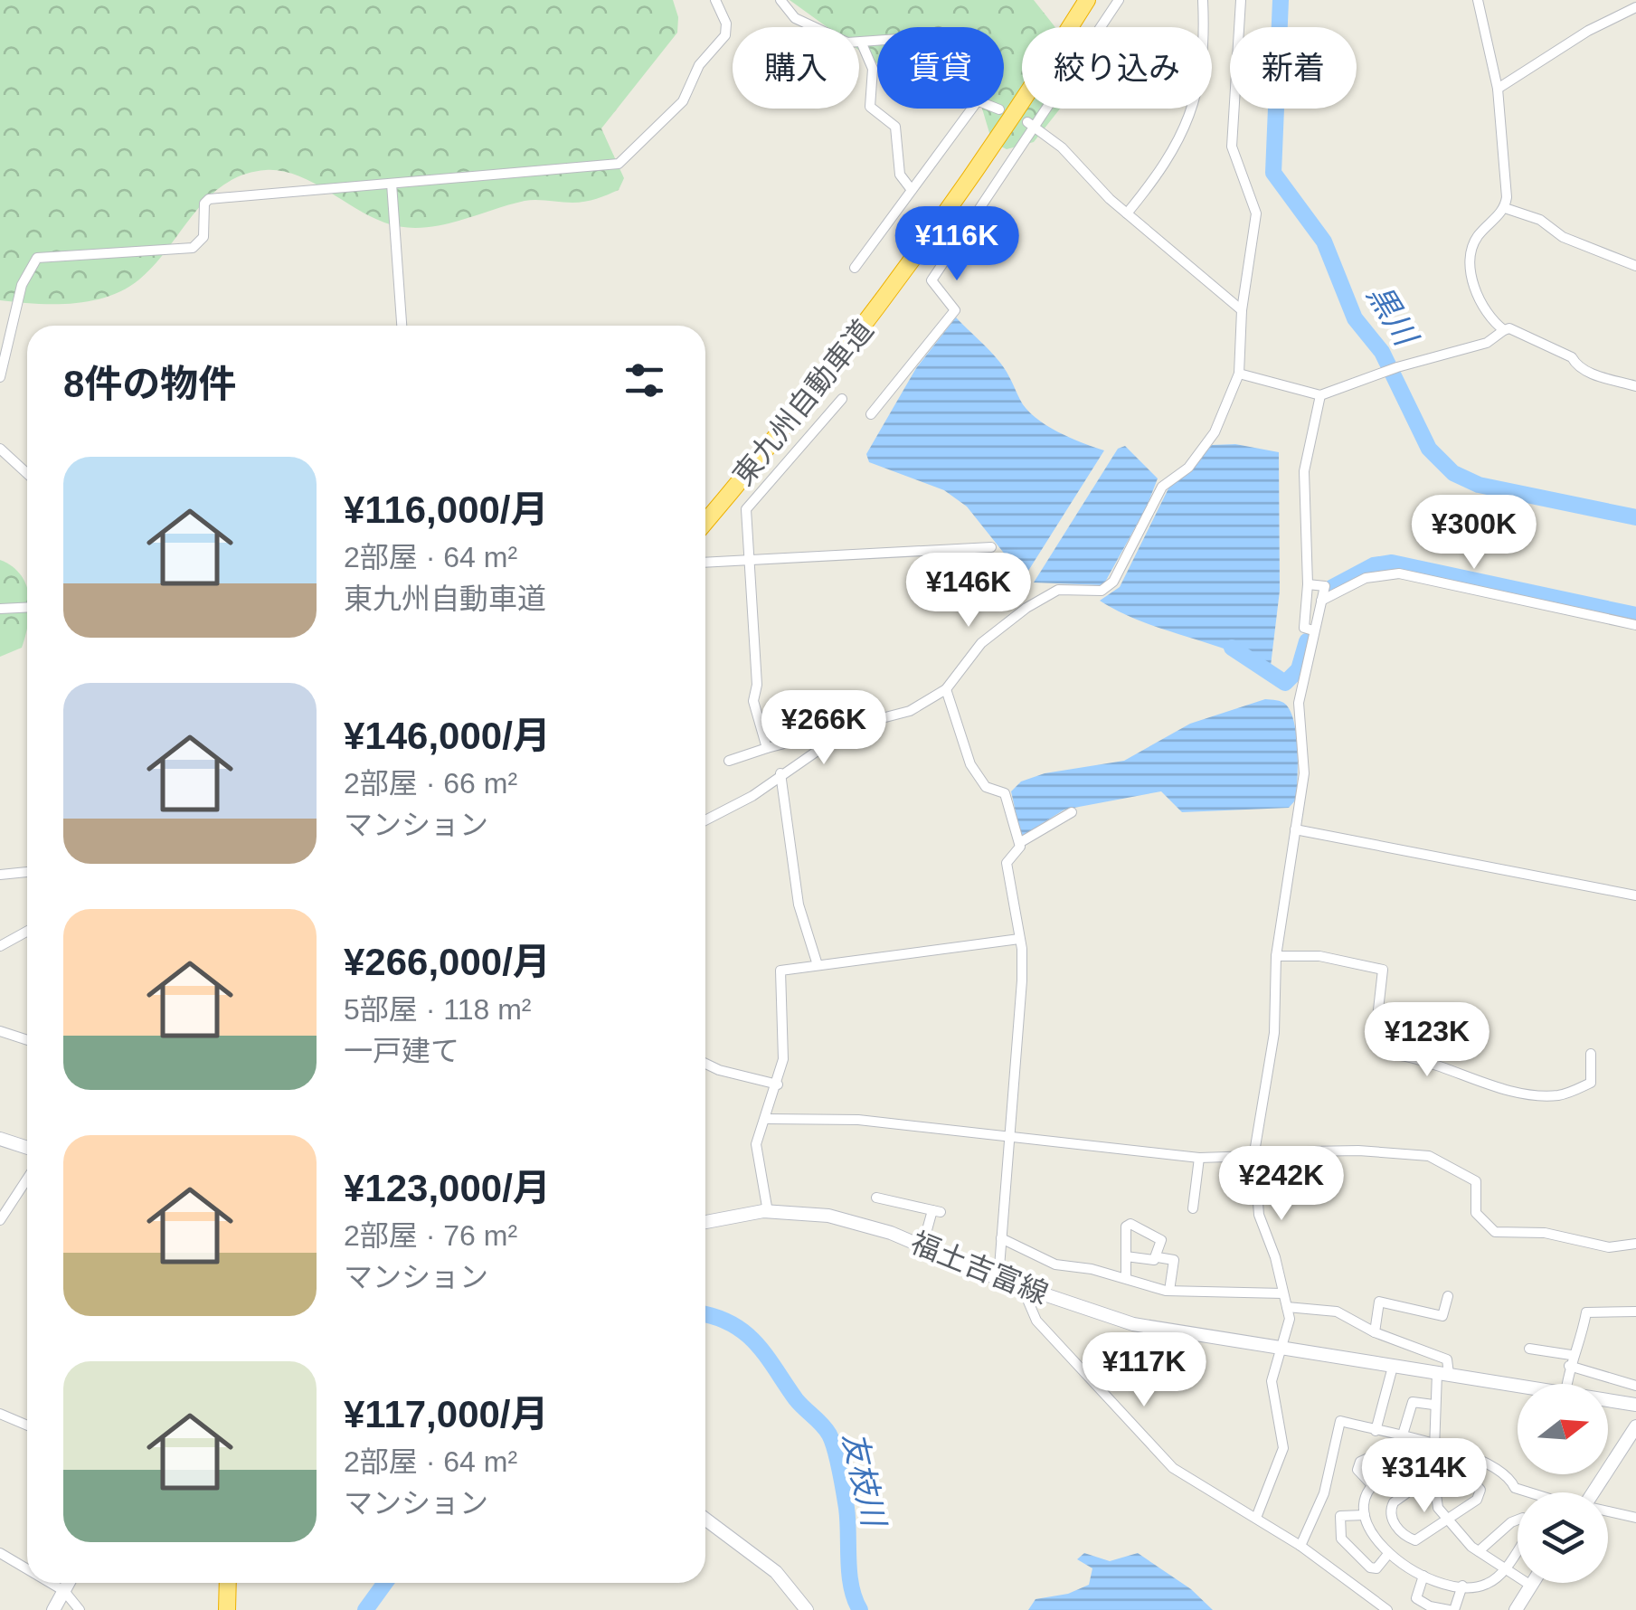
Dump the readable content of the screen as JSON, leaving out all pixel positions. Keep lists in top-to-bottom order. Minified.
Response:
{"streets":{"highway":["東九州自動車道"],"main road":["福土吉富線"]},"water":["黒川","友枝川"],"north":"right","page":{"chip":["購入","賃貸","絞り込み","新着"],"price":["¥116K","¥300K","¥146K","¥266K","¥123K","¥242K","¥117K","¥314K"],"heading":"8件の物件","list":[{"name":"¥116,000/月","note":"2部屋 · 64 m² · 東九州自動車道"},{"name":"¥146,000/月","note":"2部屋 · 66 m² · マンション"},{"name":"¥266,000/月","note":"5部屋 · 118 m² · 一戸建て"},{"name":"¥123,000/月","note":"2部屋 · 76 m² · マンション"},{"name":"¥117,000/月","note":"2部屋 · 64 m² · マンション"}]}}
